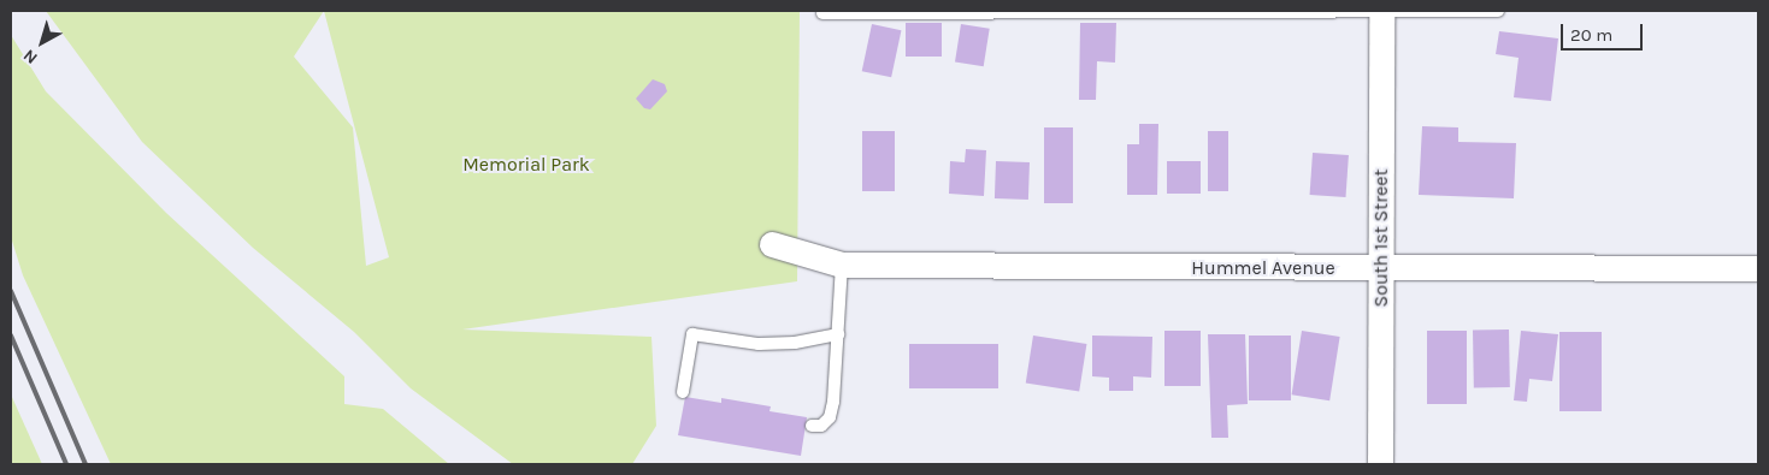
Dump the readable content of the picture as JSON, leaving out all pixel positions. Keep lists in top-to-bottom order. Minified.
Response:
{"streets":{"street":["South 1st Street","Hummel Avenue"]},"crossings":[["South 1st Street","Hummel Avenue"]],"parks":["Memorial Park"],"scale_bar":"20 m","north":"bottom left"}
